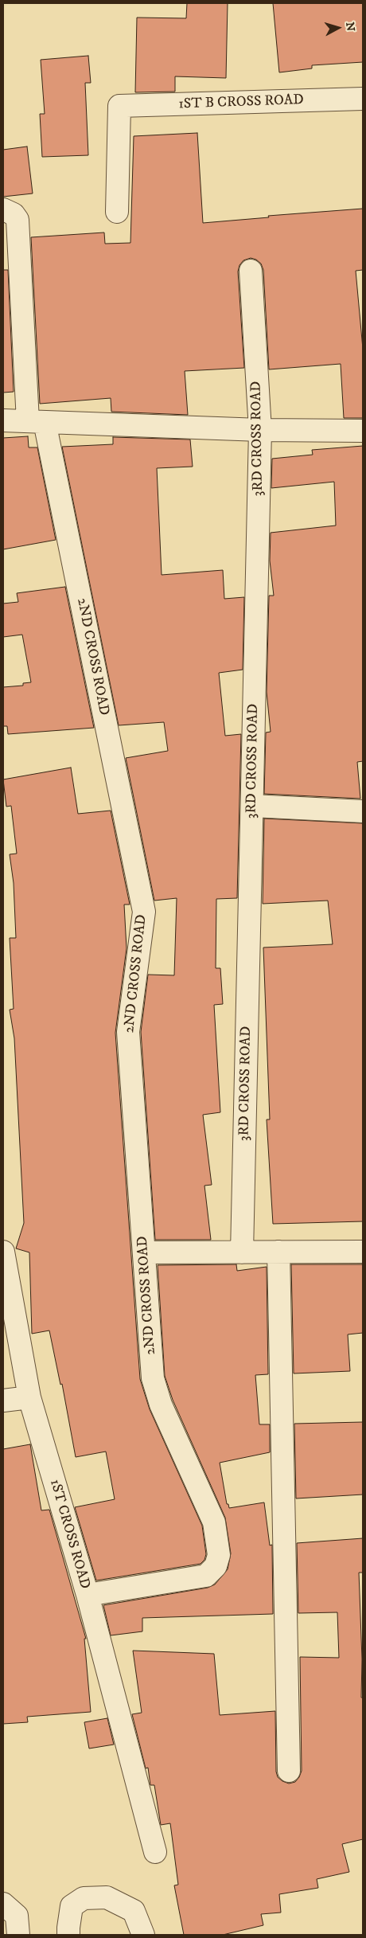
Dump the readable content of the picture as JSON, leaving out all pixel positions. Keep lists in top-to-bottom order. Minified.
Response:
{"streets":{"street":["1ST B CROSS ROAD","3RD CROSS ROAD","2ND CROSS ROAD","1ST CROSS ROAD"]},"crossings":[["2ND CROSS ROAD","1ST CROSS ROAD"]],"north":"right"}
